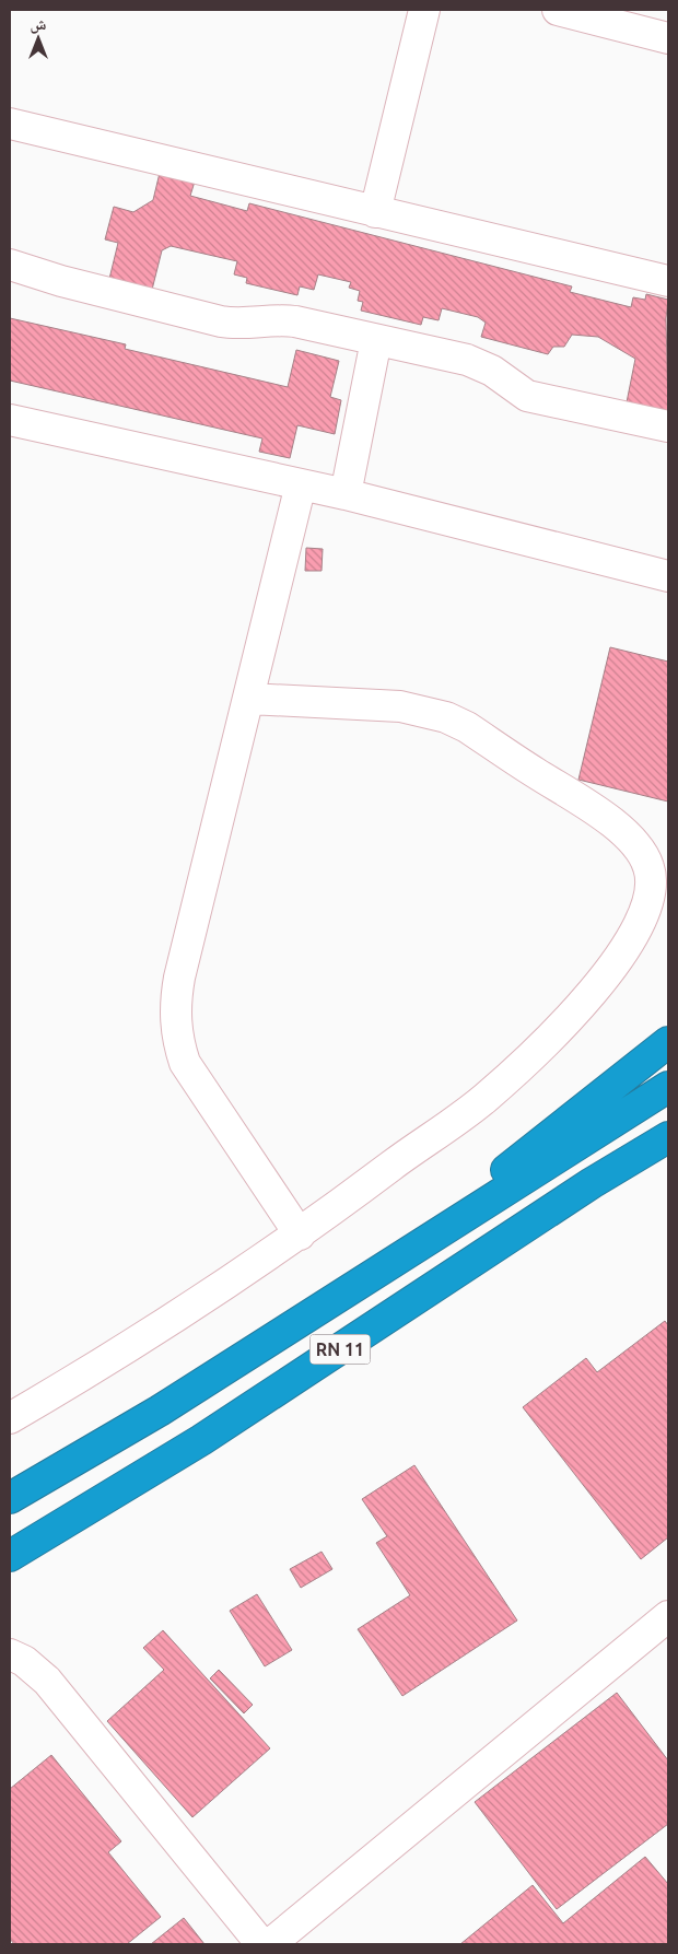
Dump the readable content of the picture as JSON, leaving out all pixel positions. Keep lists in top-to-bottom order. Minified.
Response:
{"streets":{"highway":["RN 11"]},"north":"top"}
